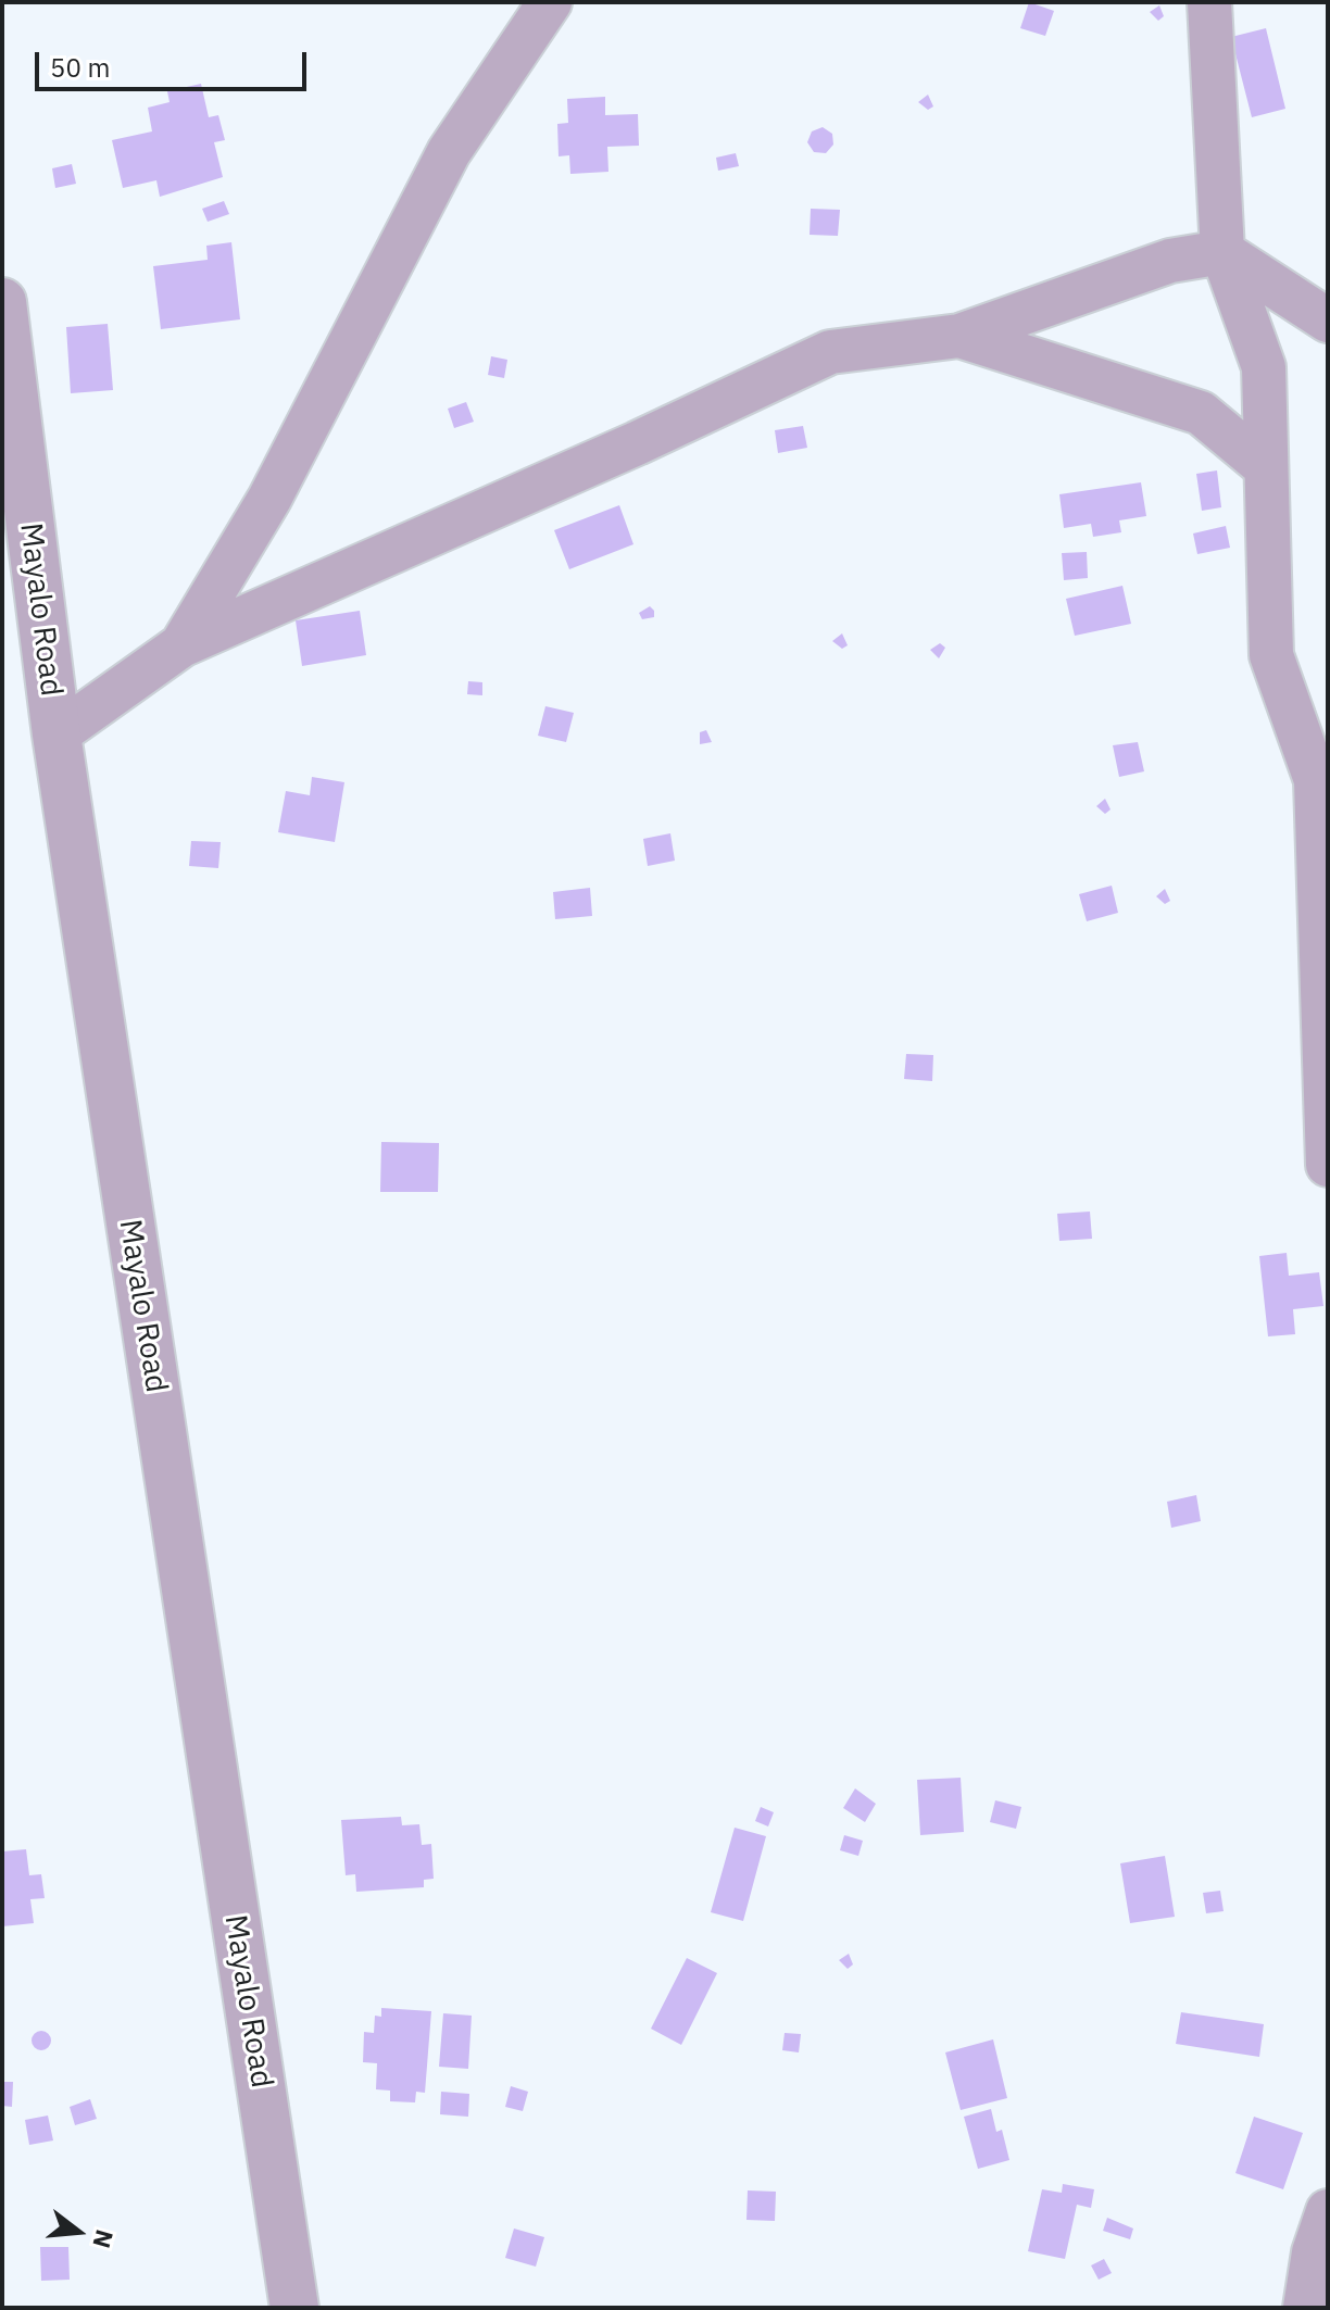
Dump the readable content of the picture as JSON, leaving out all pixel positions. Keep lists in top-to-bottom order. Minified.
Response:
{"streets":{"street":["Mayalo Road"]},"scale_bar":"50 m","north":"right"}
